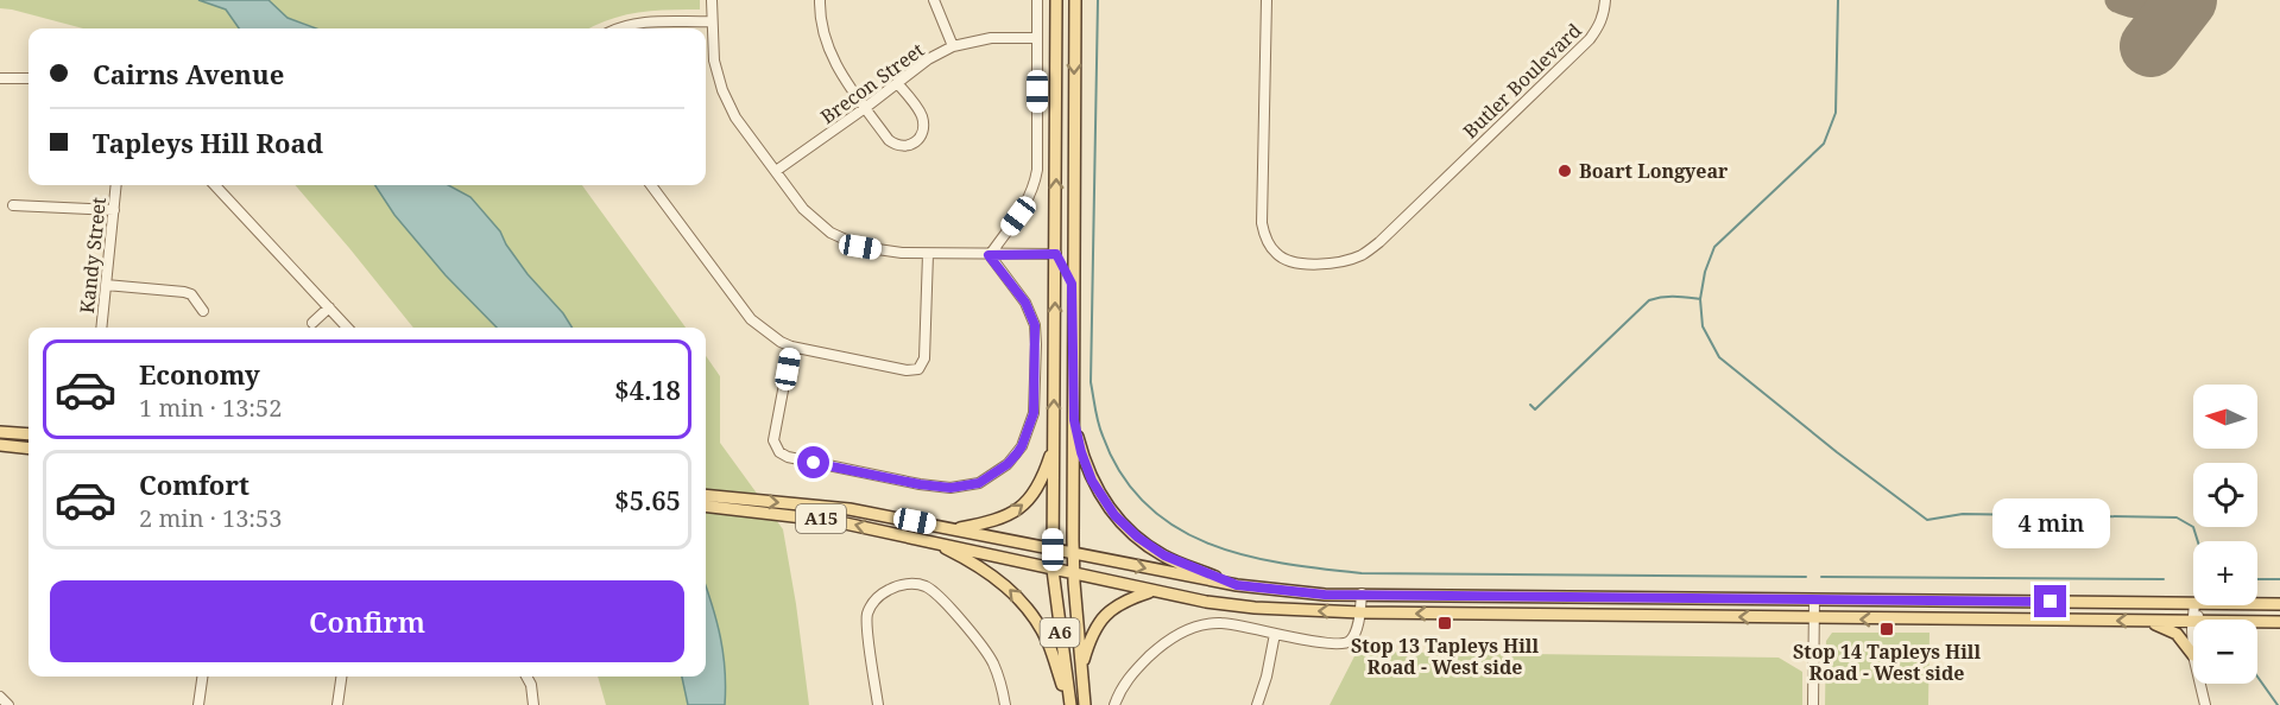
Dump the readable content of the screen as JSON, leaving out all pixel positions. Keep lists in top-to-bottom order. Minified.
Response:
{"streets":{"main road":["A15","A6"],"street":["Butler Boulevard","Brecon Street","Kandy Street"]},"crossings":[["A15","A6"]],"places":{"other":["Boart Longyear"],"transit":["Stop 13 Tapleys Hill Road - West side","Stop 14 Tapleys Hill Road - West side"]},"north":"left","page":{"banner":["Cairns Avenue","Tapleys Hill Road"],"list":[{"name":"Economy","note":"1 min · 13:52","value":"$4.18"},{"name":"Comfort","note":"2 min · 13:53","value":"$5.65"}],"map_buttons":["+","−"],"bubble":"4 min","buttons":"Confirm"}}
